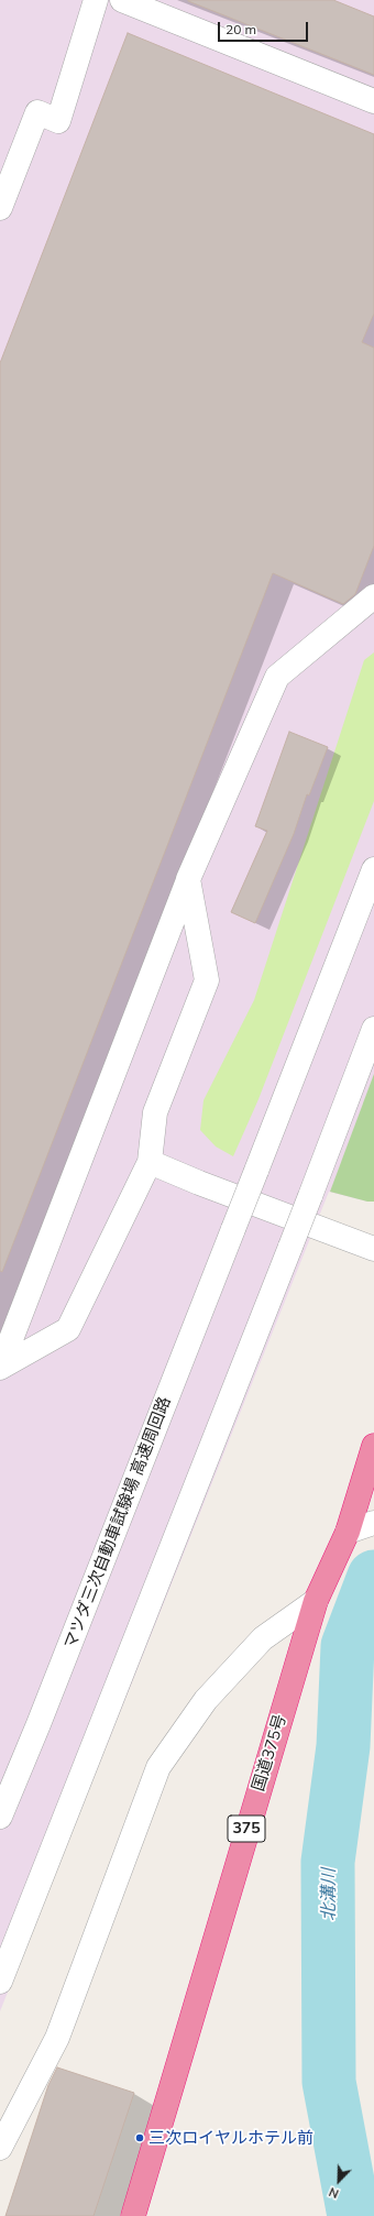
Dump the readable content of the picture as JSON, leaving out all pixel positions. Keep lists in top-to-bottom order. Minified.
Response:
{"streets":{"highway":["国道375号","375"],"street":["マツダ三次自動車試験場 高速周回路"]},"water":["北溝川"],"places":["三次ロイヤルホテル前"],"scale_bar":"20 m","north":"bottom left"}
